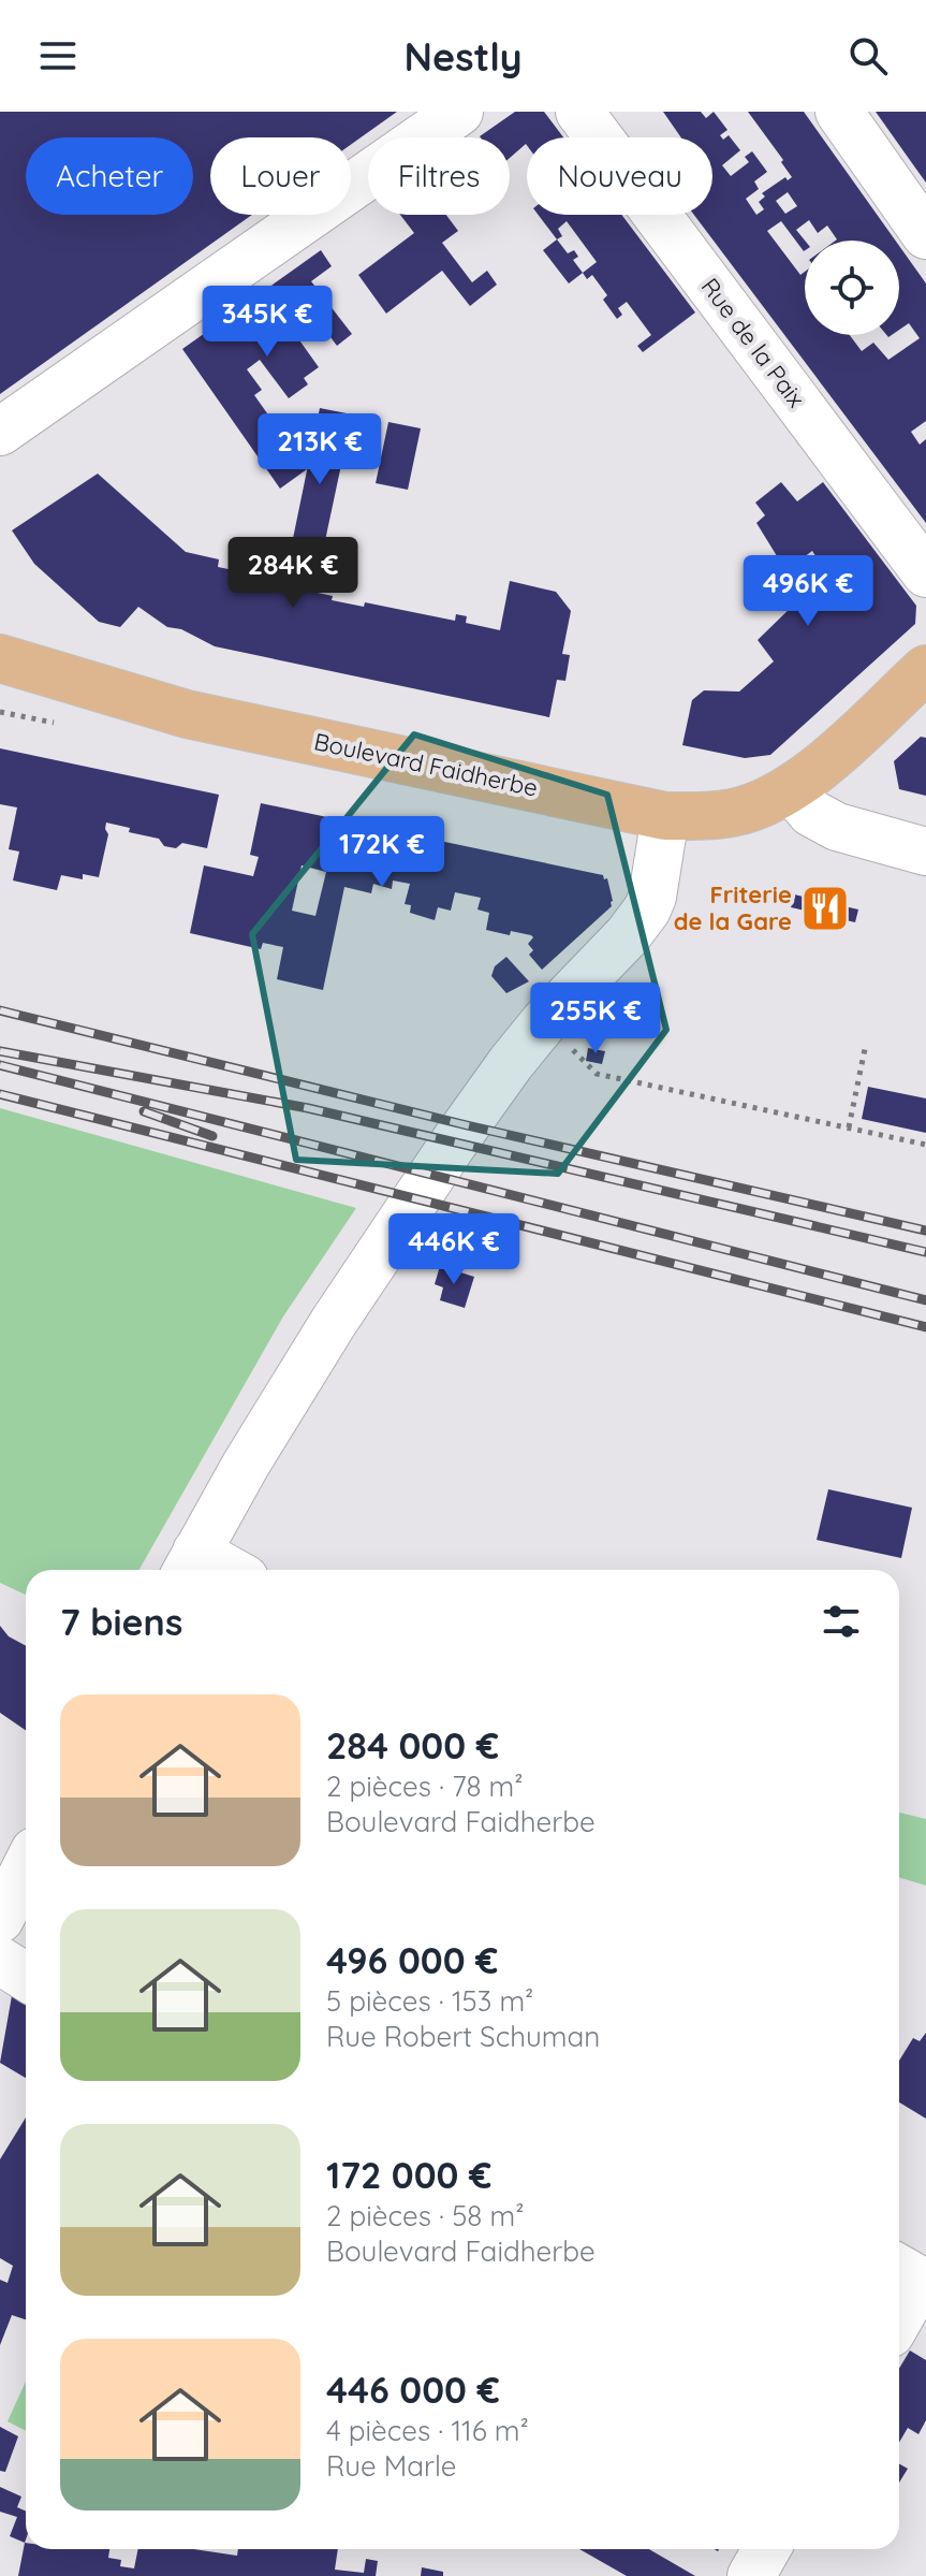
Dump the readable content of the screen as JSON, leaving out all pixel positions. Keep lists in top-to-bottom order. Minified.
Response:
{"streets":{"main road":["Boulevard Faidherbe"],"street":["Rue de la Paix"]},"places":{"restaurant":["Friterie de la Gare"]},"page":{"header":"Nestly","chip":["Acheter","Louer","Filtres","Nouveau"],"price":["345K €","213K €","284K €","496K €","172K €","255K €","446K €"],"heading":"7 biens","list":[{"name":"284 000 €","note":"2 pièces · 78 m² · Boulevard Faidherbe"},{"name":"496 000 €","note":"5 pièces · 153 m² · Rue Robert Schuman"},{"name":"172 000 €","note":"2 pièces · 58 m² · Boulevard Faidherbe"},{"name":"446 000 €","note":"4 pièces · 116 m² · Rue Marle"}]}}
